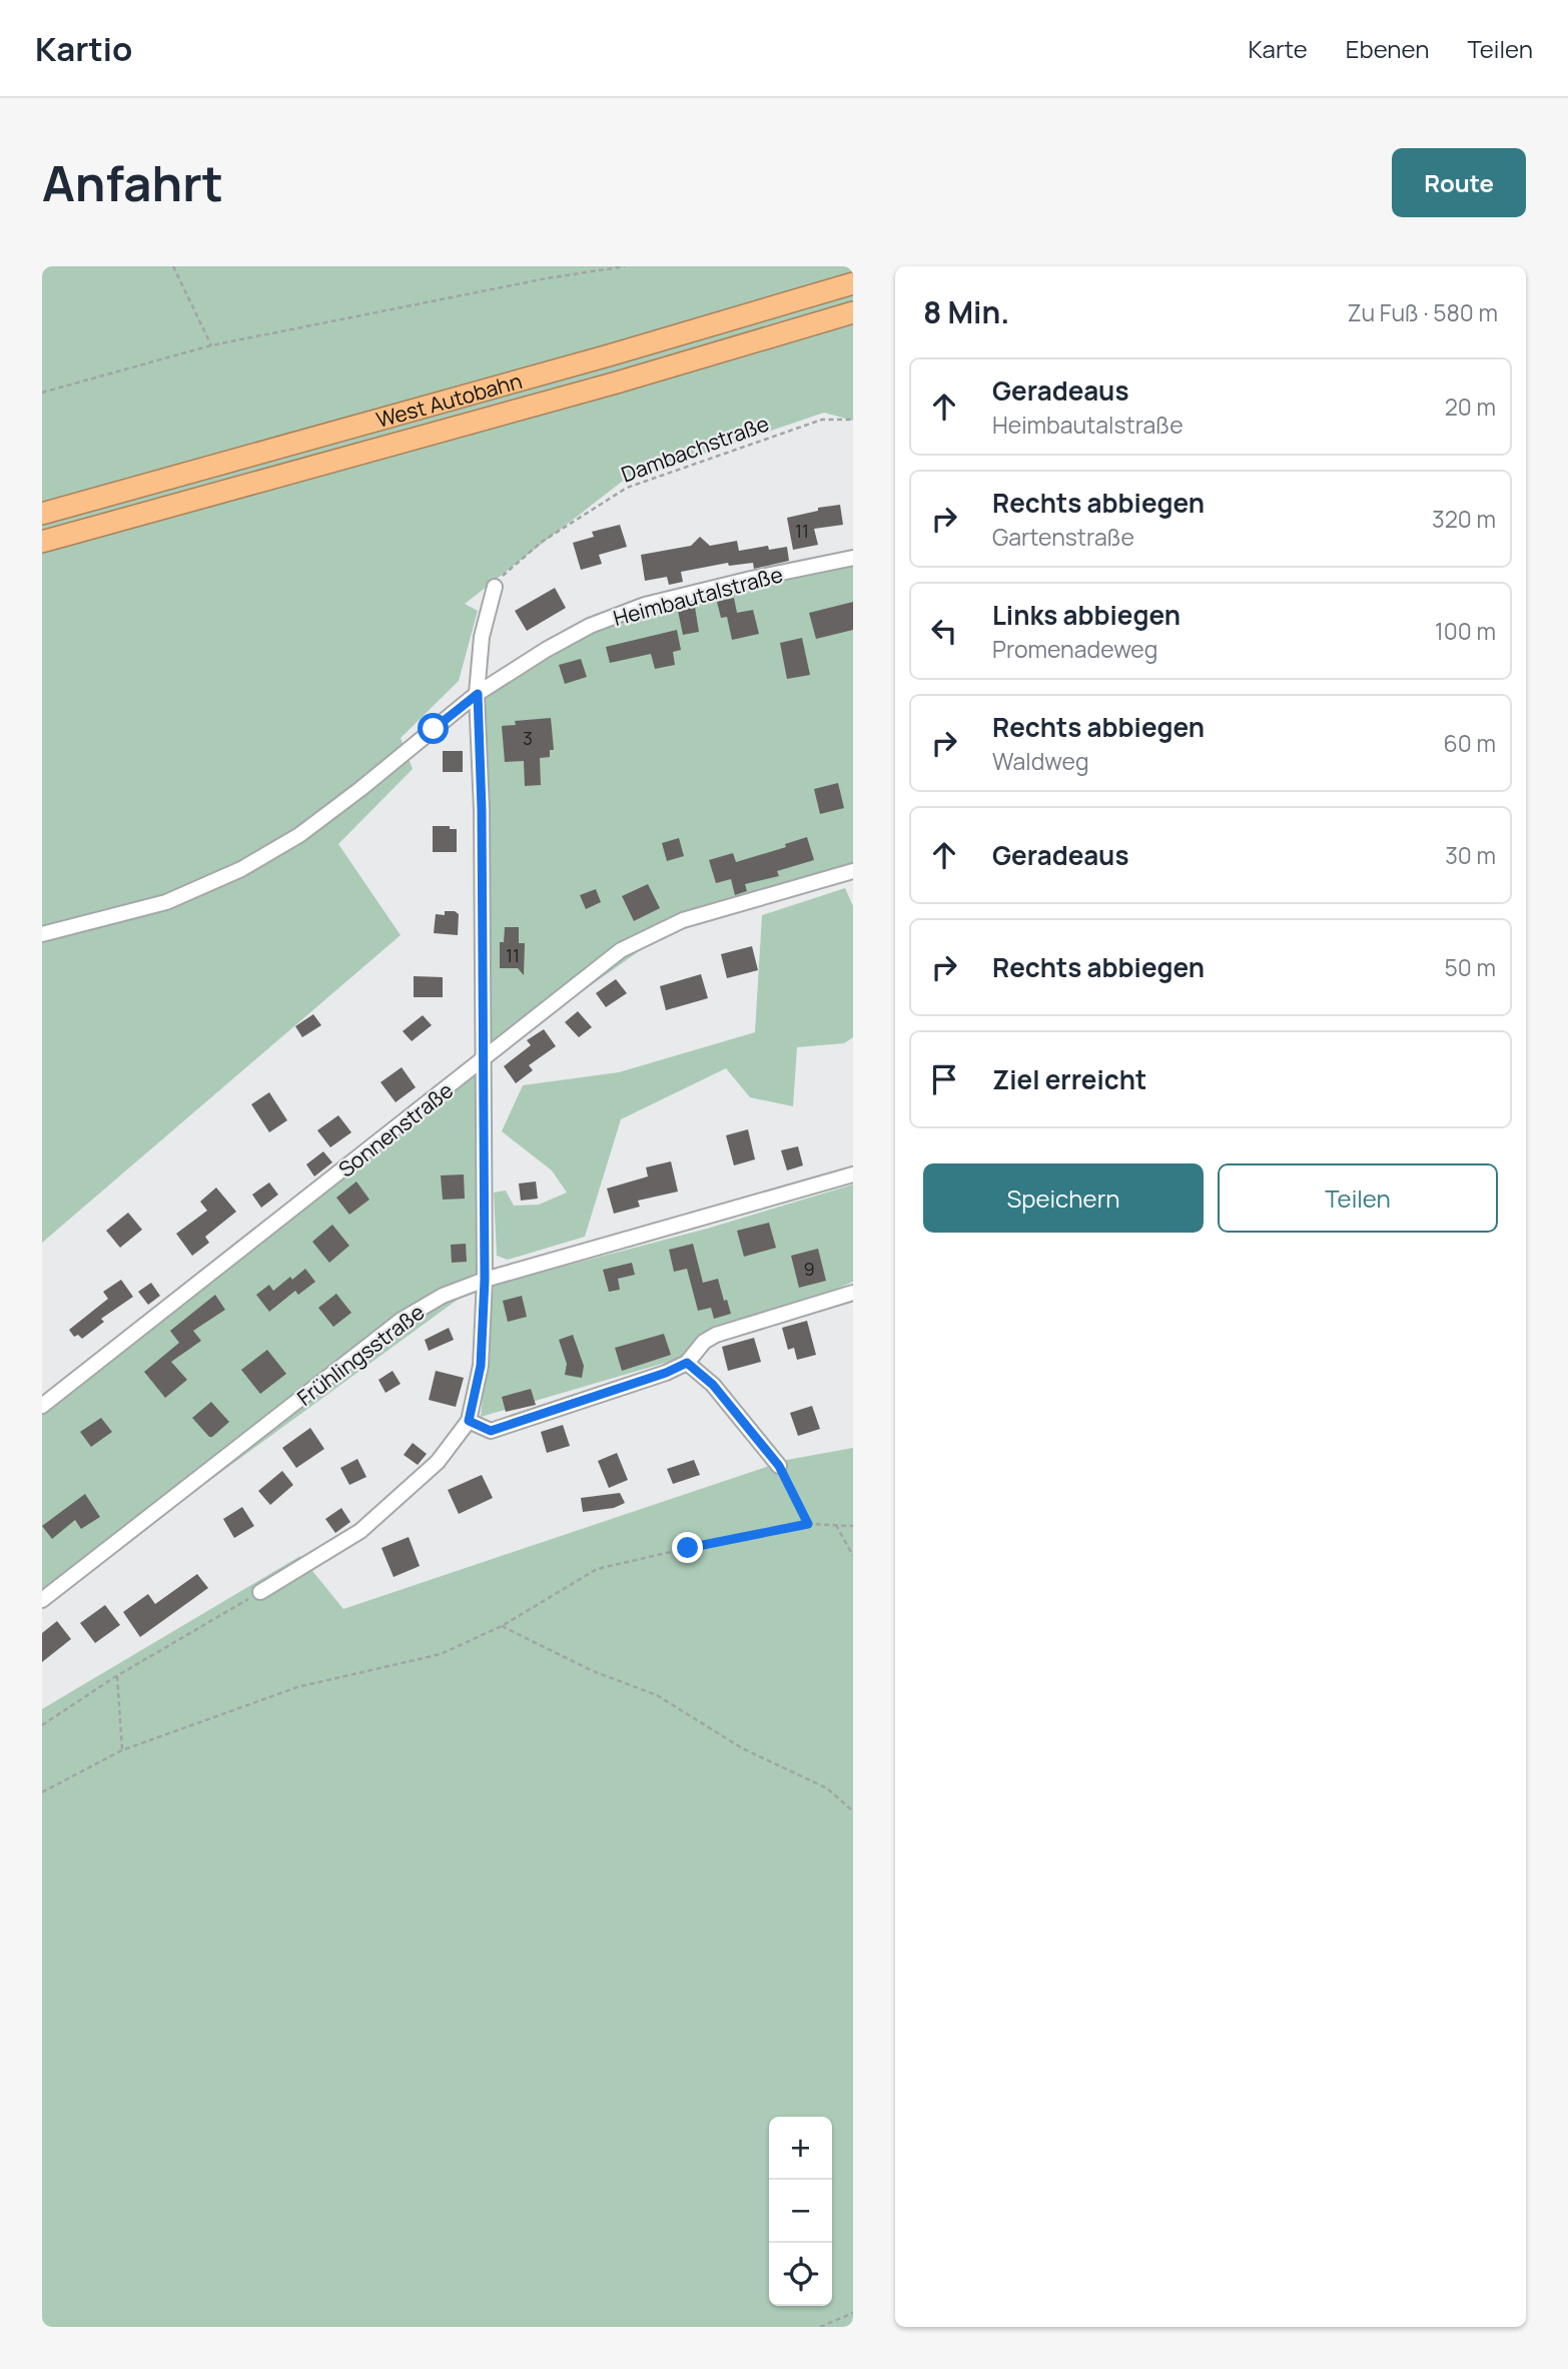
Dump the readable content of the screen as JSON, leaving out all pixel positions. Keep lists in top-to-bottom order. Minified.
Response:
{"streets":{"highway":["West Autobahn"],"street":["Heimbautalstraße","Sonnenstraße","Frühlingsstraße"],"path":["Dambachstraße"]},"house_numbers":["11","3","11","9"],"page":{"header":"Kartio","nav":["Karte","Ebenen","Teilen"],"buttons":["Route",["Speichern","Teilen"]],"title":"Anfahrt","heading":["8 Min.","Zu Fuß · 580 m"],"list":[["Geradeaus","Heimbautalstraße","20 m"],["Rechts abbiegen","Gartenstraße","320 m"],["Links abbiegen","Promenadeweg","100 m"],["Rechts abbiegen","Waldweg","60 m"],["Geradeaus","30 m"],["Rechts abbiegen","50 m"],"Ziel erreicht"],"map_buttons":["+","−"]}}
